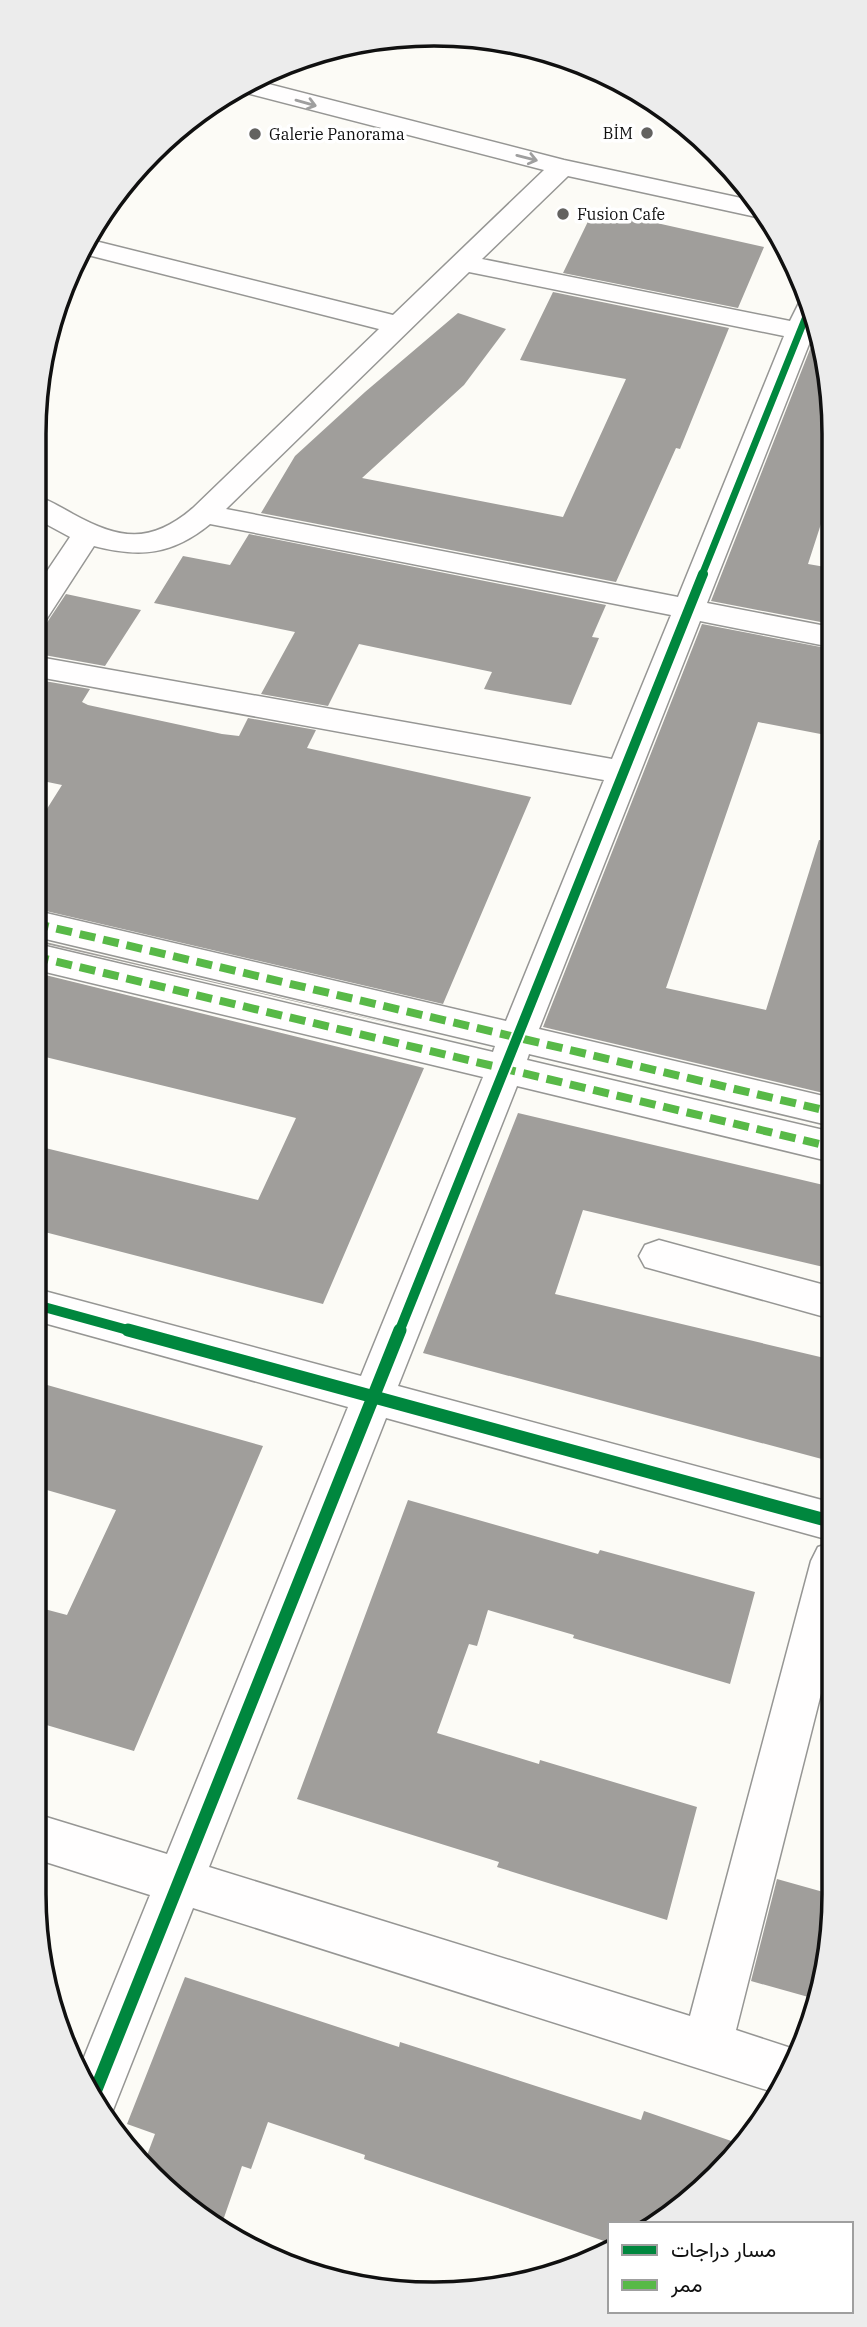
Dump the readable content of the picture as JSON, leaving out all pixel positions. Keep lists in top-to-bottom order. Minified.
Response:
{"places":["BİM","Galerie Panorama","Fusion Cafe"],"legend":["مسار دراجات","ممر"]}
